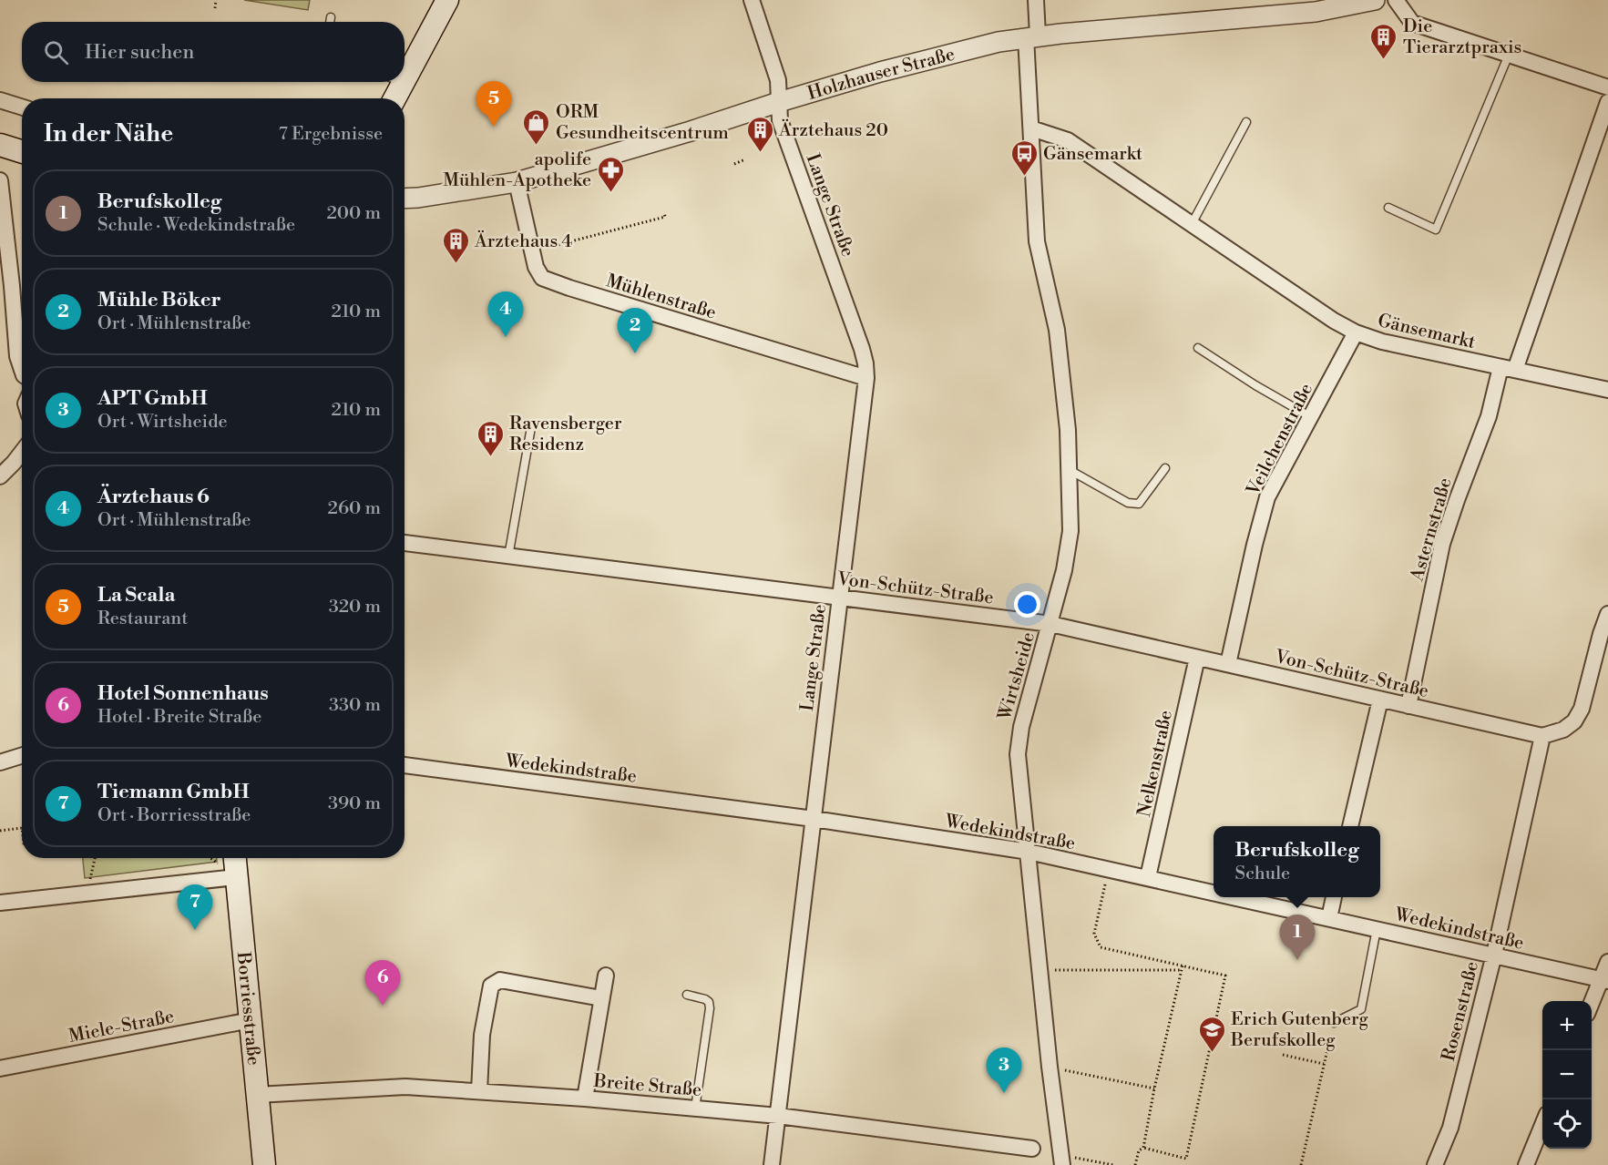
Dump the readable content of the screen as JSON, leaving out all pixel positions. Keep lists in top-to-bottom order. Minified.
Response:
{"streets":{"main road":["Borriesstraße"],"street":["Holzhauser Straße","Lange Straße","Mühlenstraße","Gänsemarkt","Veilchenstraße","Asternstraße","Von-Schütz-Straße","Wirtsheide","Nelkenstraße","Wedekindstraße","Rosenstraße","Miele-Straße","Breite Straße"]},"crossings":[["Holzhauser Straße","Lange Straße"],["Holzhauser Straße","Mühlenstraße"],["Holzhauser Straße","Wirtsheide"],["Lange Straße","Mühlenstraße"],["Lange Straße","Von-Schütz-Straße"],["Lange Straße","Wedekindstraße"],["Lange Straße","Breite Straße"],["Gänsemarkt","Veilchenstraße"],["Gänsemarkt","Asternstraße"],["Gänsemarkt","Wirtsheide"],["Veilchenstraße","Von-Schütz-Straße"],["Asternstraße","Von-Schütz-Straße"],["Von-Schütz-Straße","Wirtsheide"],["Von-Schütz-Straße","Nelkenstraße"],["Von-Schütz-Straße","Rosenstraße"],["Wirtsheide","Wedekindstraße"],["Nelkenstraße","Wedekindstraße"],["Wedekindstraße","Rosenstraße"],["Borriesstraße","Miele-Straße"],["Borriesstraße","Breite Straße"]],"places":{"building":["Die Tierarztpraxis","Ärztehaus 20","Ärztehaus 4","Ravensberger Residenz"],"shop":["ORM Gesundheitscentrum"],"bus stop":["Gänsemarkt"],"pharmacy":["apolife Mühlen-Apotheke"],"school or university":["Erich Gutenberg Berufskolleg"]},"page":{"search":"Hier suchen","pins":["5","4","2","7","1","6","3"],"heading":["In der Nähe","7 Ergebnisse"],"list":[{"mark":"1","name":"Berufskolleg","note":"Schule · Wedekindstraße","value":"200 m"},{"mark":"2","name":"Mühle Böker","note":"Ort · Mühlenstraße","value":"210 m"},{"mark":"3","name":"APT GmbH","note":"Ort · Wirtsheide","value":"210 m"},{"mark":"4","name":"Ärztehaus 6","note":"Ort · Mühlenstraße","value":"260 m"},{"mark":"5","name":"La Scala","note":"Restaurant","value":"320 m"},{"mark":"6","name":"Hotel Sonnenhaus","note":"Hotel · Breite Straße","value":"330 m"},{"mark":"7","name":"Tiemann GmbH","note":"Ort · Borriesstraße","value":"390 m"}],"popup":["Berufskolleg","Schule"],"map_buttons":["+","−"]}}
